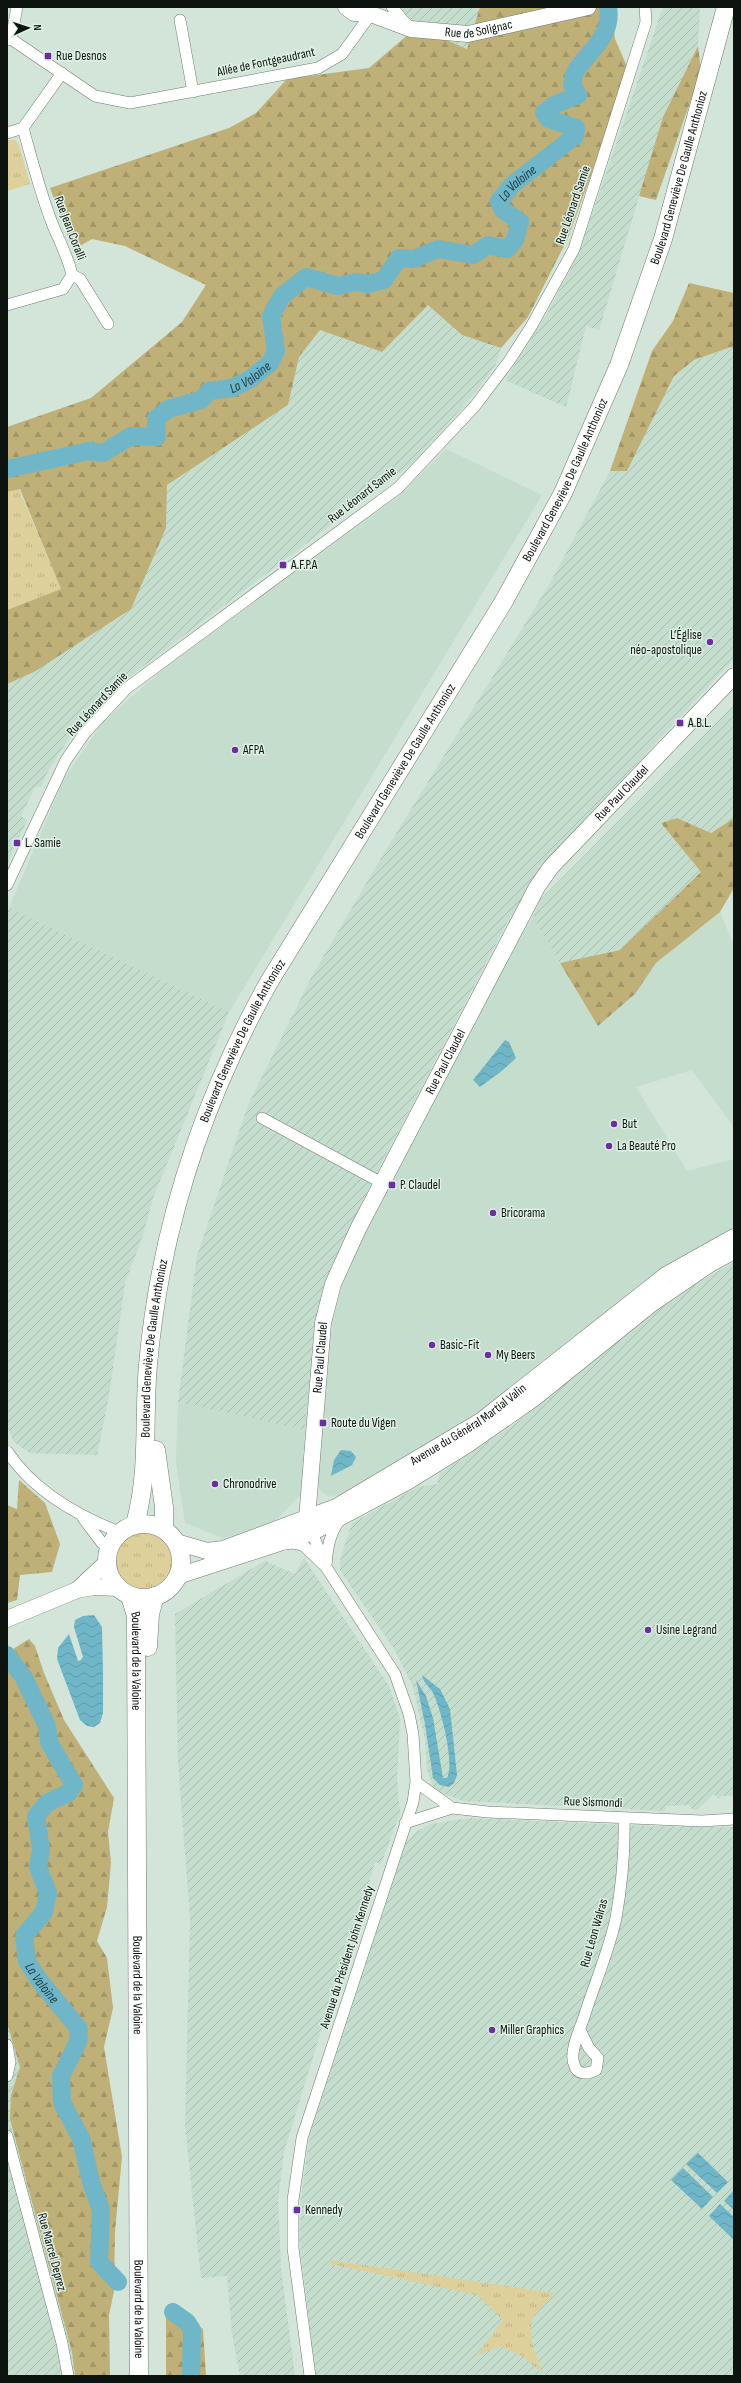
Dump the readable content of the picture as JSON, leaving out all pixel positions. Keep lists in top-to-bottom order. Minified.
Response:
{"streets":{"main road":["Boulevard Geneviève De Gaulle Anthonioz","Boulevard de la Valoine"],"street":["Rue de Solignac","Allée de Fontgeaudrant","Rue Léonard Samie","Rue Jean Coralli","Rue Paul Claudel","Avenue du Général Martial Valin","Rue Sismondi","Rue Léon Walras","Avenue du Président John Kennedy","Rue Marcel Deprez"]},"crossings":[["Rue de Solignac","Allée de Fontgeaudrant"],["Boulevard Geneviève De Gaulle Anthonioz","Avenue du Général Martial Valin"],["Boulevard Geneviève De Gaulle Anthonioz","Boulevard de la Valoine"],["Rue Paul Claudel","Avenue du Général Martial Valin"],["Rue Paul Claudel","Avenue du Président John Kennedy"],["Avenue du Général Martial Valin","Boulevard de la Valoine"],["Avenue du Général Martial Valin","Avenue du Président John Kennedy"],["Rue Sismondi","Rue Léon Walras"],["Rue Sismondi","Avenue du Président John Kennedy"]],"water":["La Valoine"],"places":{"transit":["Rue Desnos","A.F.P.A","A.B.L.","L. Samie","P. Claudel","Route du Vigen","Kennedy"],"other":["L’Église néo-apostolique","AFPA","But","La Beauté Pro","Bricorama","Basic-Fit","My Beers","Chronodrive","Usine Legrand","Miller Graphics"]},"north":"right"}
